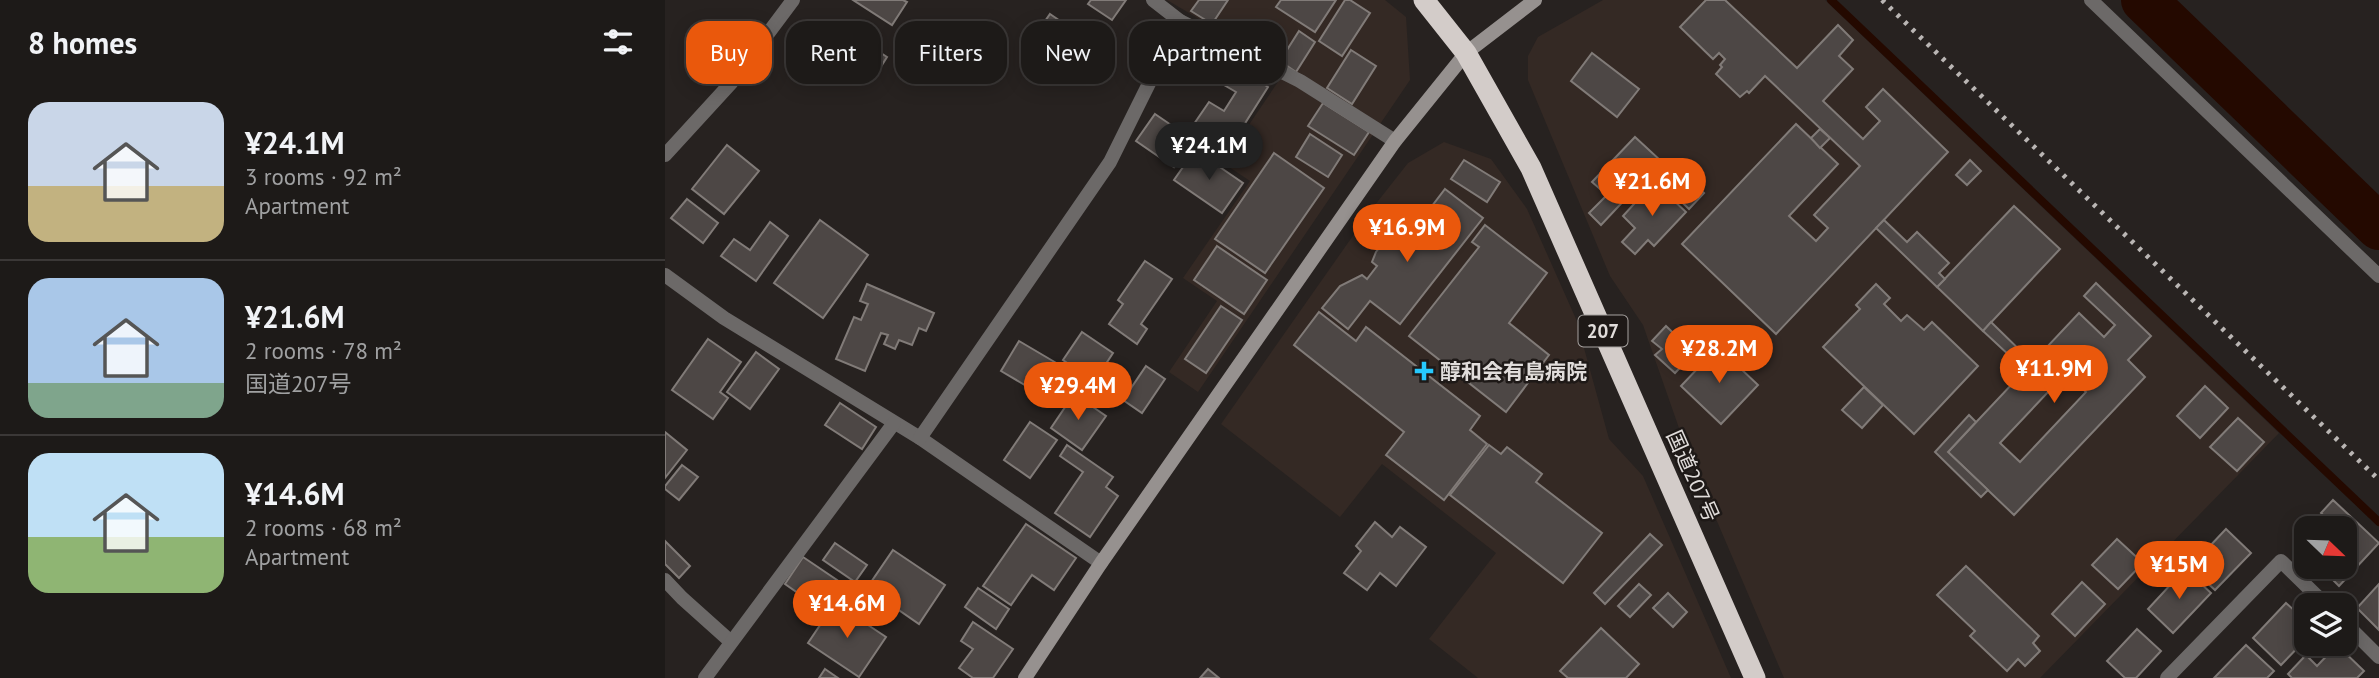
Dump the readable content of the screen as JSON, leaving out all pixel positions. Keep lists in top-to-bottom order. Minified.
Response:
{"streets":{"highway":["207","国道207号"]},"places":{"health":["醇和会有島病院"]},"north":"bottom right","page":{"heading":"8 homes","chip":["Buy","Rent","Filters","New","Apartment"],"list":[{"name":"¥24.1M","note":"3 rooms · 92 m² · Apartment"},{"name":"¥21.6M","note":"2 rooms · 78 m² · 国道207号"},{"name":"¥14.6M","note":"2 rooms · 68 m² · Apartment"}],"price":["¥24.1M","¥21.6M","¥16.9M","¥28.2M","¥11.9M","¥29.4M","¥15M","¥14.6M"]}}
